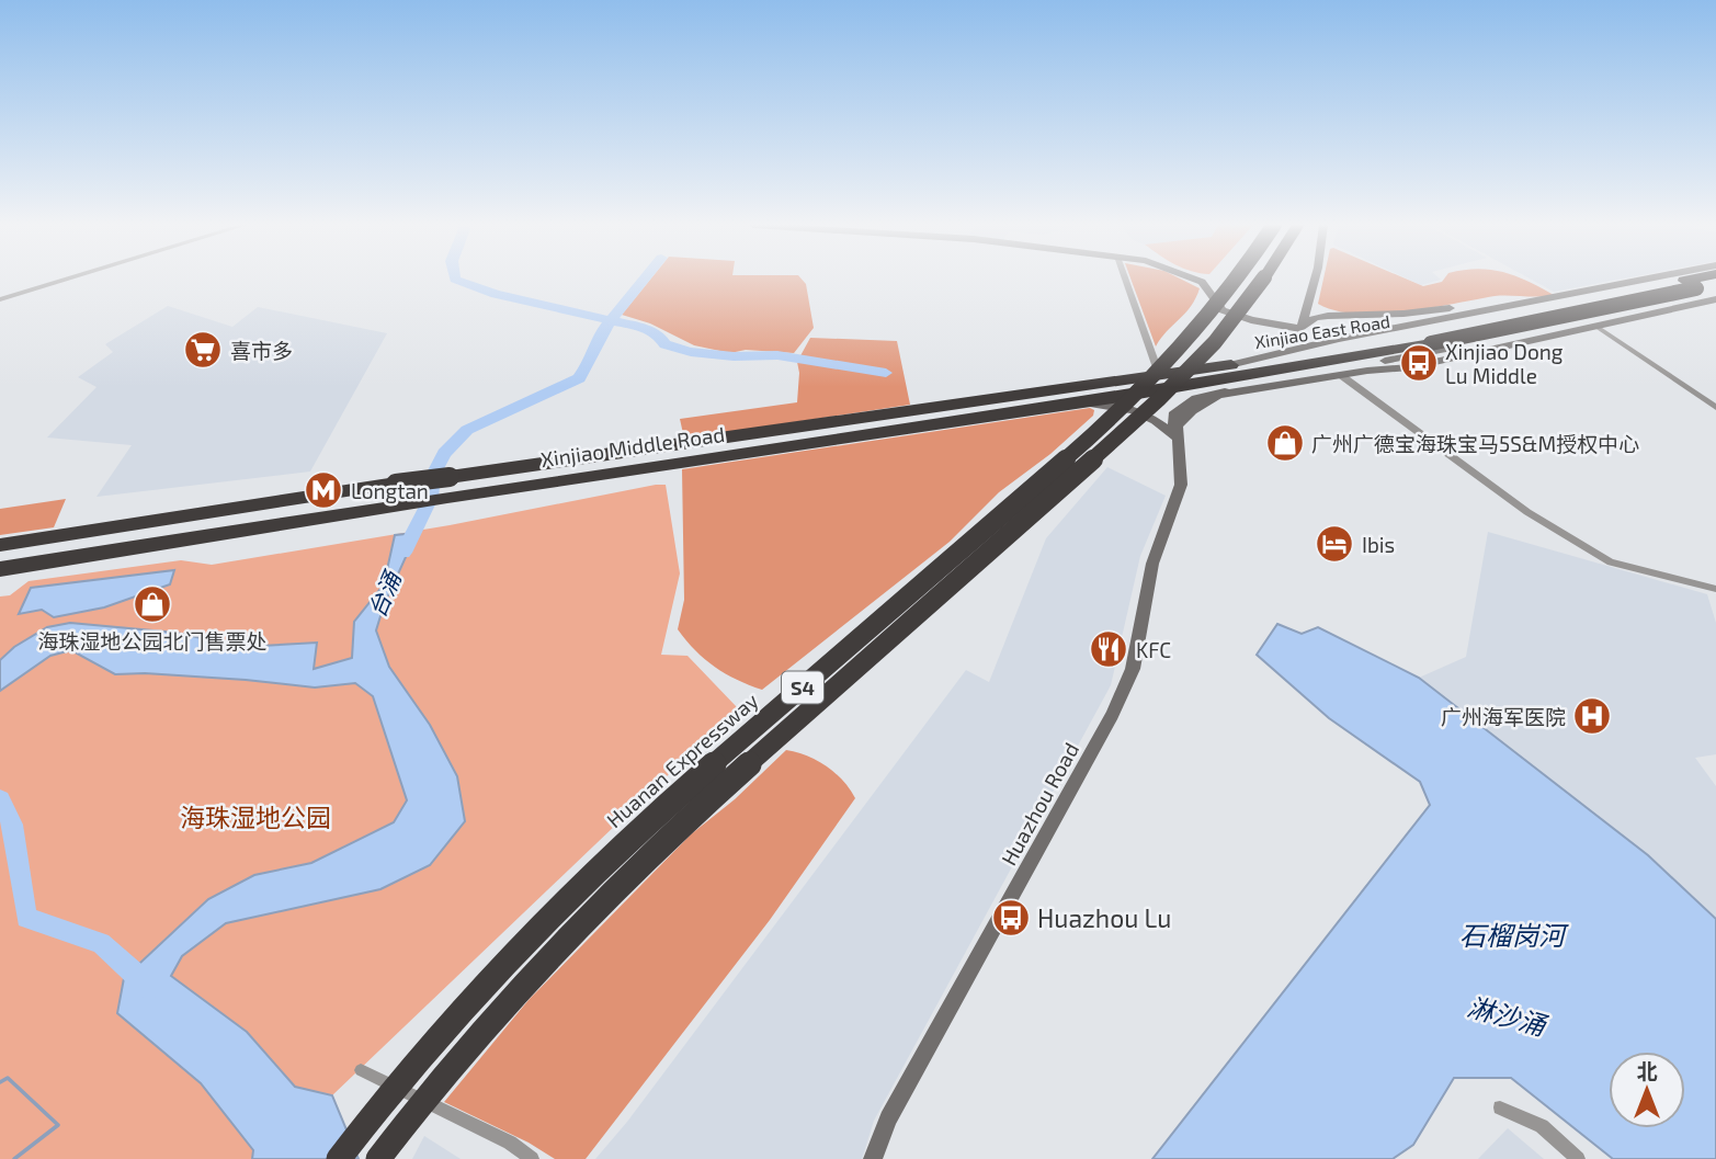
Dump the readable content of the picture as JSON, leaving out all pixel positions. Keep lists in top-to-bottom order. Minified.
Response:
{"streets":{"highway":["Xinjiao East Road","Xinjiao Middle Road","S4","Huanan Expressway"],"main road":["Huazhou Road"]},"crossings":[["Xinjiao East Road","Xinjiao Middle Road"]],"water":["台涌","石榴岗河","淋沙涌"],"parks":["海珠湿地公园"],"places":{"supermarket":["喜市多"],"bus stop":["Xinjiao Dong Lu Middle","Huazhou Lu"],"shop":["广州广德宝海珠宝马5S&M授权中心","海珠湿地公园北门售票处"],"metro station":["Longtan"],"hotel":["Ibis"],"restaurant":["KFC"],"hospital":["广州海军医院"]},"north":"top"}
